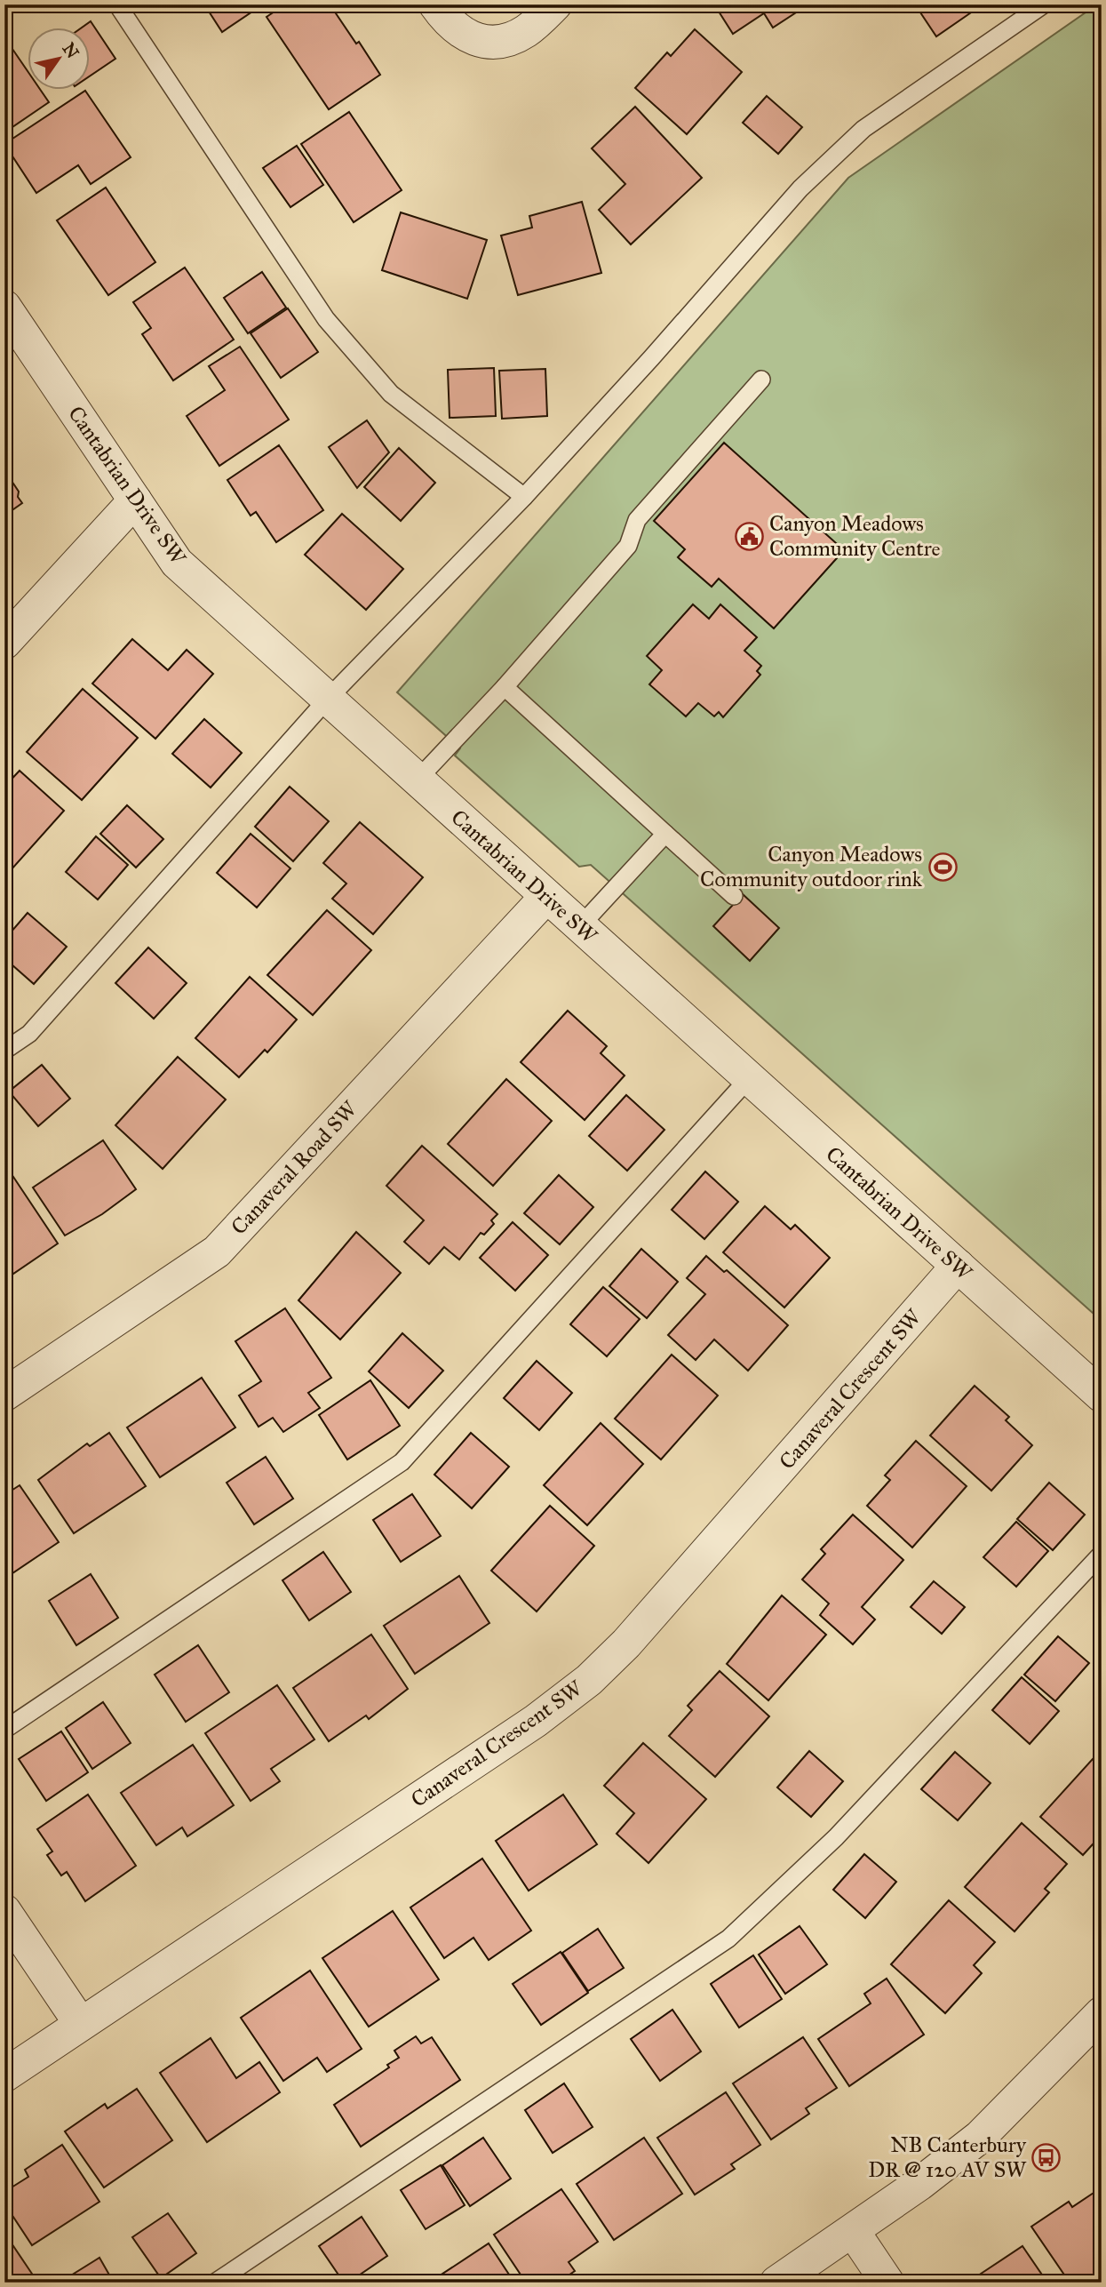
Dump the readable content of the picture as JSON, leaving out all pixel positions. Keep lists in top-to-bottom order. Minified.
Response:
{"streets":{"street":["Cantabrian Drive SW","Canaveral Road SW","Canaveral Crescent SW"]},"crossings":[["Cantabrian Drive SW","Canaveral Road SW"],["Cantabrian Drive SW","Canaveral Crescent SW"]],"places":{"public building":["Canyon Meadows Community Centre"],"sports":["Canyon Meadows Community outdoor rink"],"bus stop":["NB Canterbury DR @ 120 AV SW"]},"north":"top right"}
